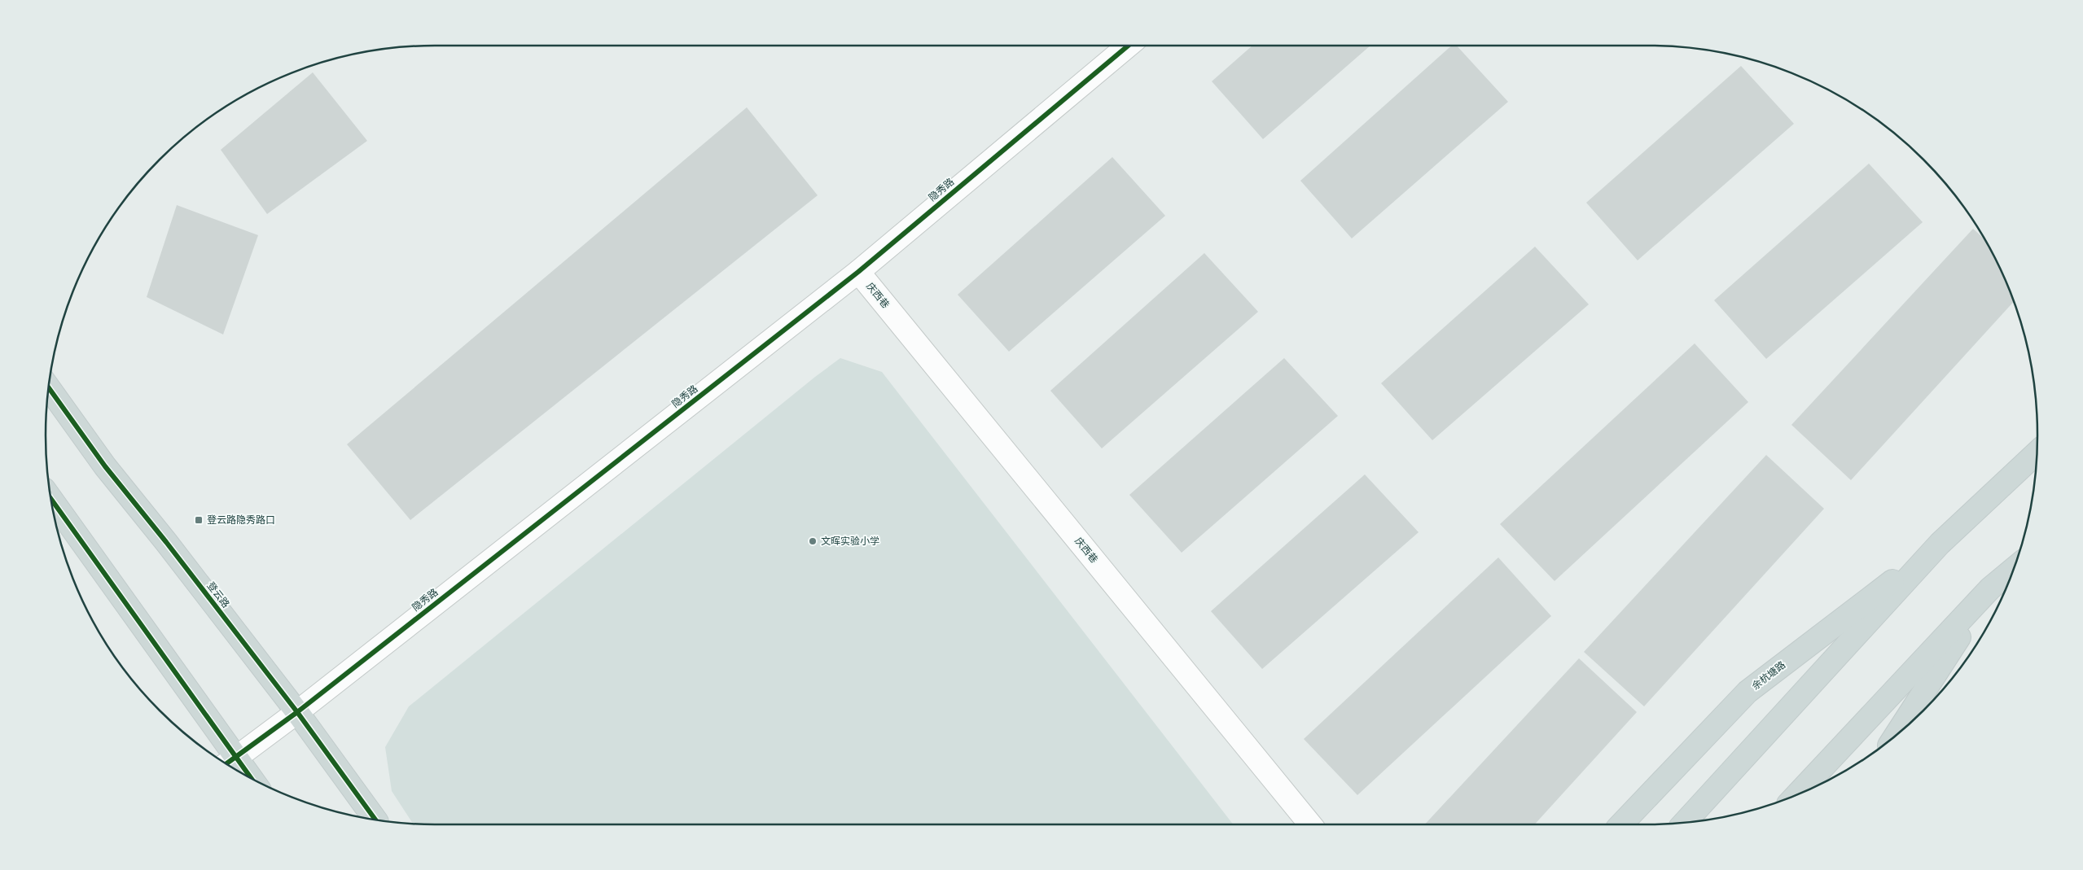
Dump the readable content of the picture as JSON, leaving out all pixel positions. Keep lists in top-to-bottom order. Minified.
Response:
{"streets":{"main road":["登云路","余杭塘路"],"street":["隐秀路","庆西巷"]},"crossings":[["隐秀路","庆西巷"],["隐秀路","登云路"]],"places":{"transit":["登云路隐秀路口"],"other":["文晖实验小学"]}}
